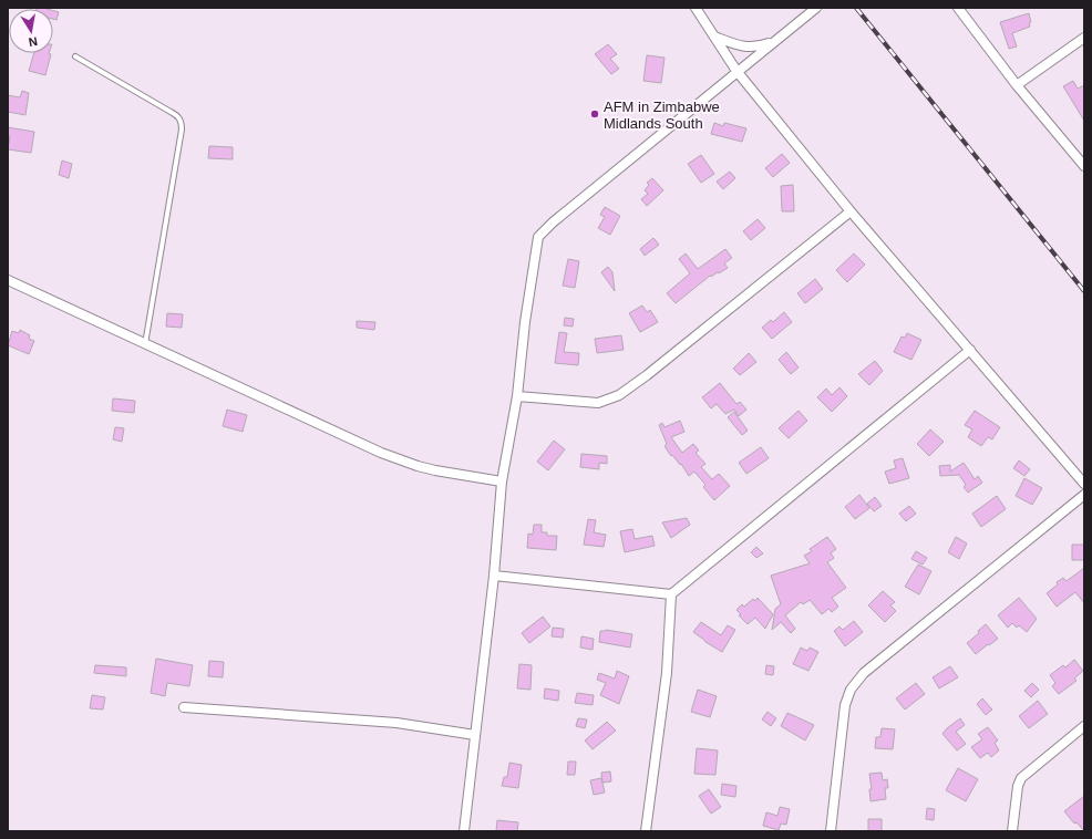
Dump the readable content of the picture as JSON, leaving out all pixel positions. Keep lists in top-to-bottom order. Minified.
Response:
{"places":["AFM in Zimbabwe Midlands South"],"north":"bottom"}
